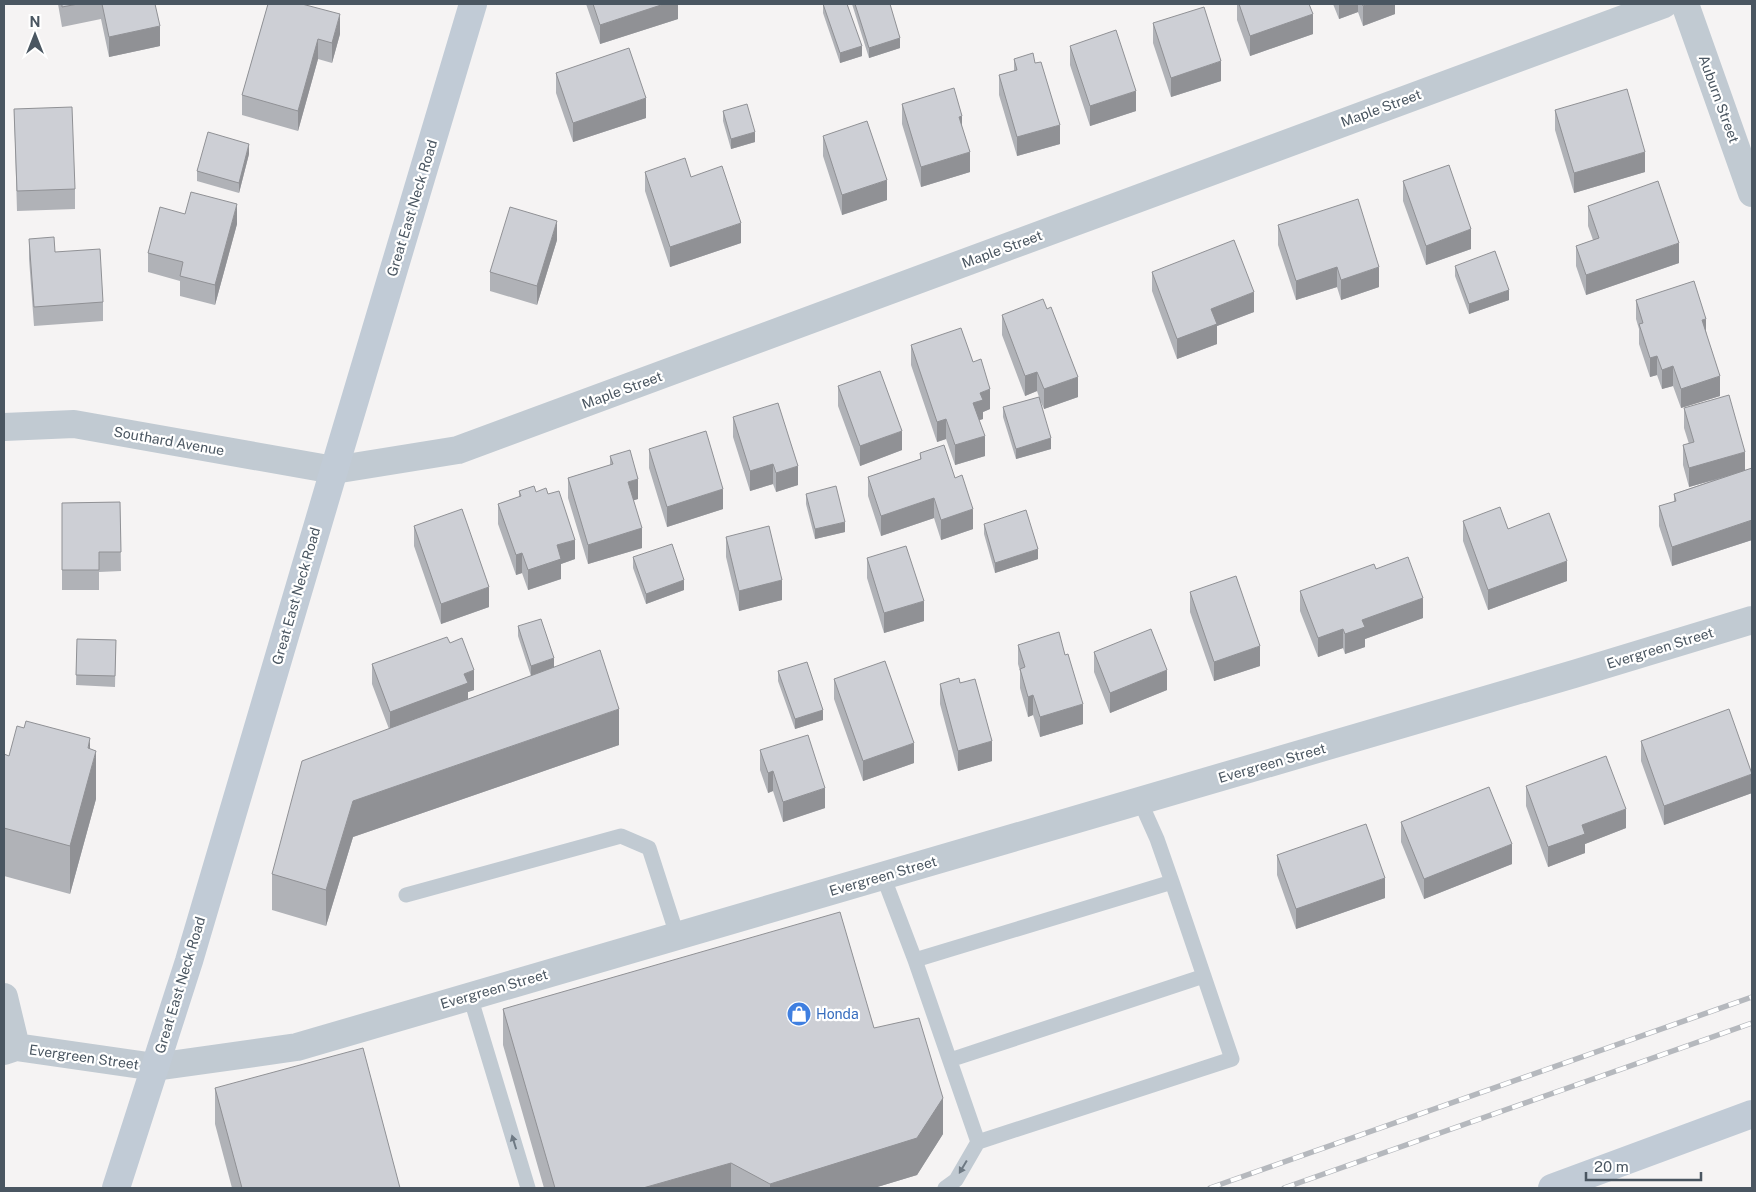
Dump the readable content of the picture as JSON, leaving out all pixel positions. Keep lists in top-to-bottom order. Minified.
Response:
{"streets":{"main road":["Great East Neck Road"],"street":["Auburn Street","Maple Street","Southard Avenue","Evergreen Street"]},"crossings":[["Maple Street","Great East Neck Road"],["Maple Street","Southard Avenue"],["Great East Neck Road","Southard Avenue"],["Great East Neck Road","Evergreen Street"]],"places":{"shop":["Honda"]},"scale_bar":"20 m","north":"top"}
